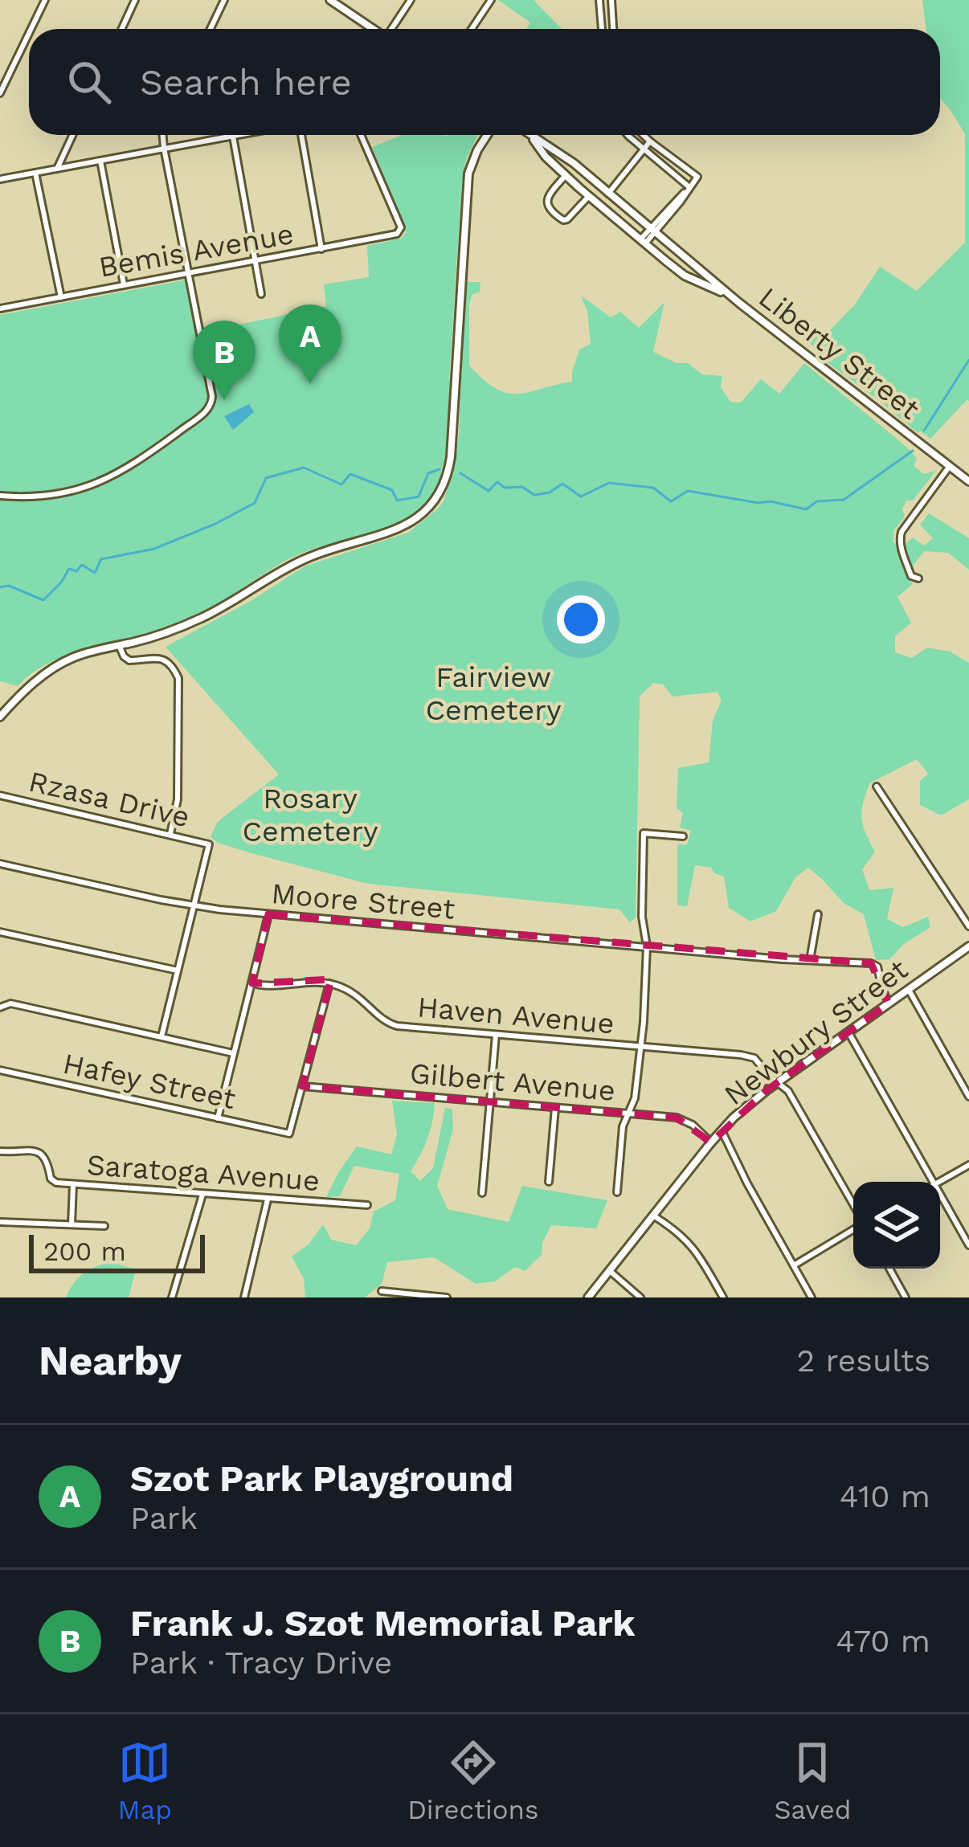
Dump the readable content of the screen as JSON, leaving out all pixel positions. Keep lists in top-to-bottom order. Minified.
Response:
{"streets":{"main road":["Liberty Street","Newbury Street"],"street":["Bemis Avenue","Rzasa Drive","Moore Street","Haven Avenue","Hafey Street","Gilbert Avenue","Saratoga Avenue"]},"crossings":[["Rzasa Drive","Moore Street"],["Moore Street","Newbury Street"],["Haven Avenue","Newbury Street"],["Newbury Street","Gilbert Avenue"],["Hafey Street","Gilbert Avenue"]],"parks":["Fairview Cemetery","Rosary Cemetery"],"scale_bar":"200 m","page":{"search":"Search here","pins":["A","B"],"scale":"200 m","heading":["Nearby","2 results"],"list":[{"mark":"A","name":"Szot Park Playground","note":"Park","value":"410 m"},{"mark":"B","name":"Frank J. Szot Memorial Park","note":"Park · Tracy Drive","value":"470 m"}],"nav":["Map","Directions","Saved"]}}
